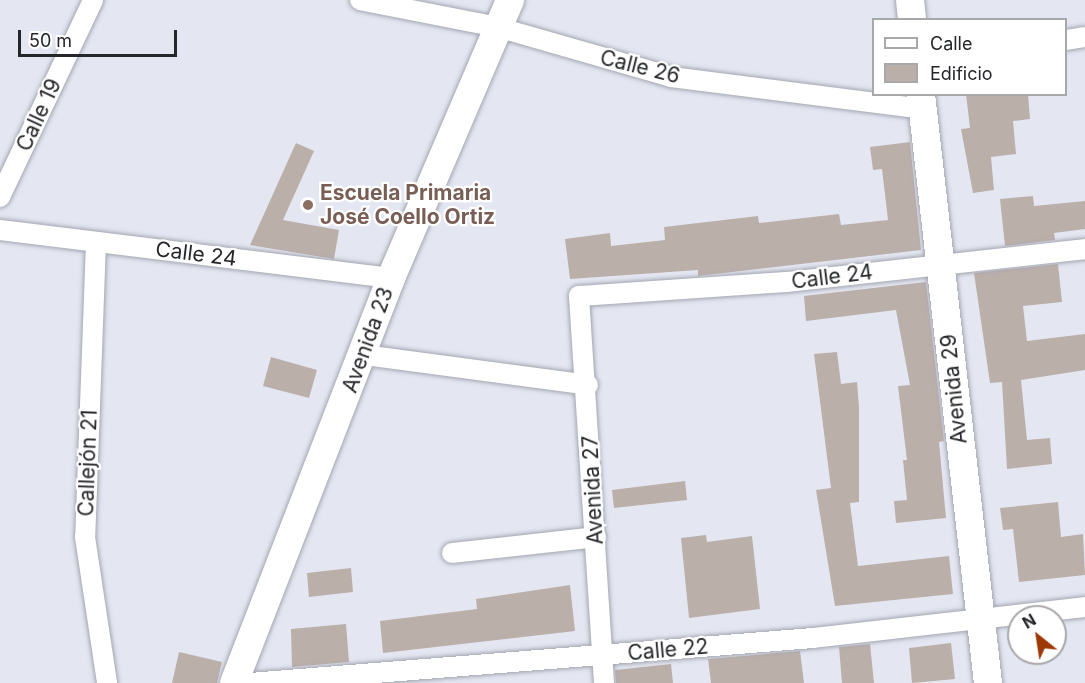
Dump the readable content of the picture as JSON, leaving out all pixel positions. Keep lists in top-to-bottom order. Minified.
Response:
{"streets":{"main road":["Avenida 23","Avenida 29"],"street":["Calle 26","Calle 19","Calle 24","Callejón 21","Avenida 27","Calle 22"]},"crossings":[["Calle 26","Avenida 23"],["Calle 26","Avenida 29"],["Calle 24","Avenida 23"],["Calle 24","Avenida 29"],["Calle 24","Callejón 21"],["Calle 24","Avenida 27"],["Avenida 29","Calle 22"],["Avenida 27","Calle 22"]],"places":["Escuela Primaria José Coello Ortiz"],"legend":["Calle","Edificio"],"scale_bar":"50 m","north":"top left"}
